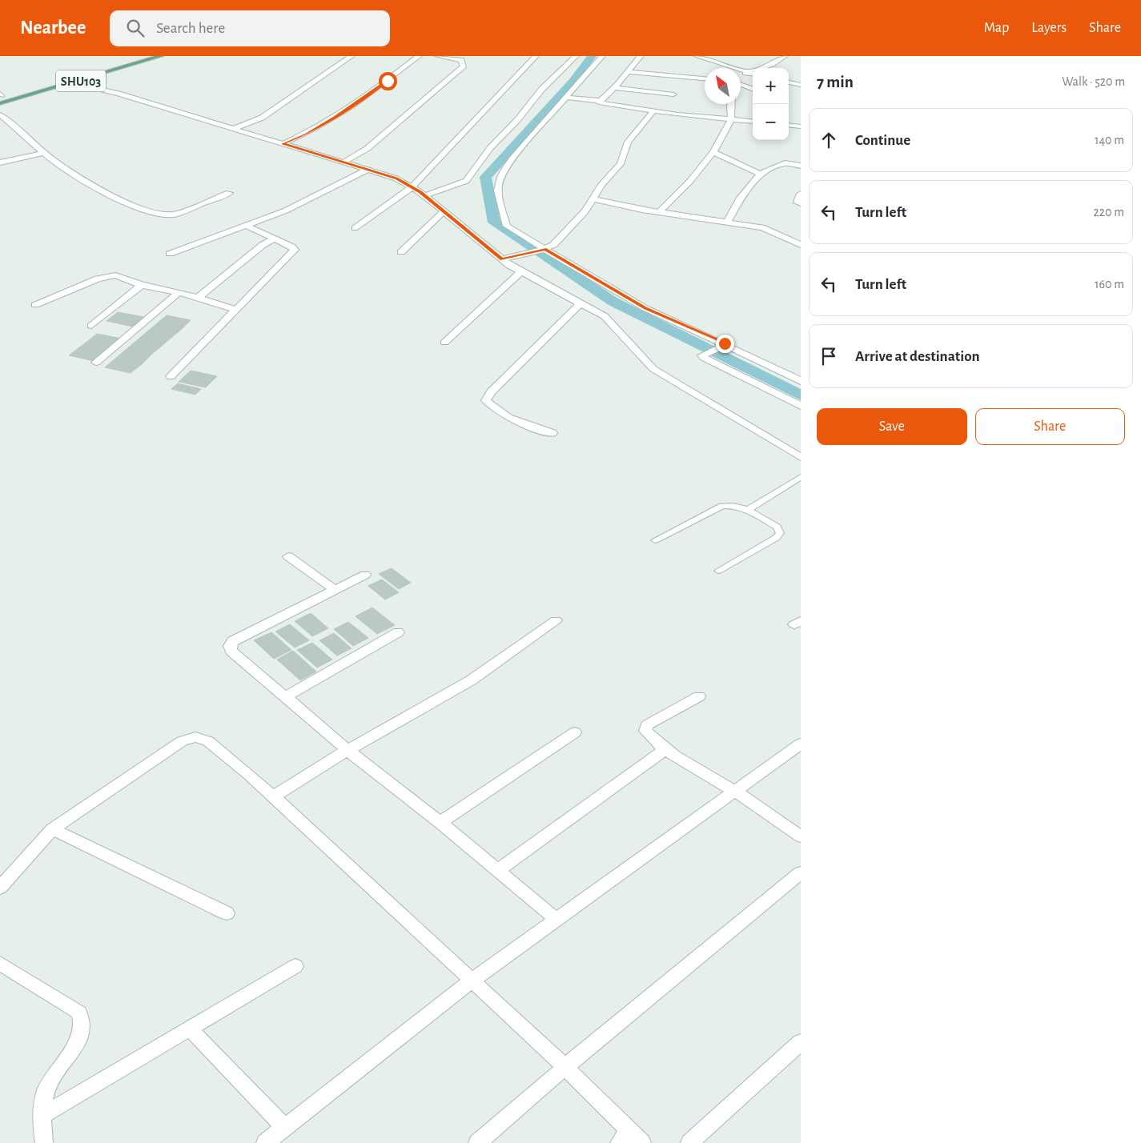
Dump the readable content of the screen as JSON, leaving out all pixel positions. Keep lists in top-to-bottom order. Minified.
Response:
{"streets":{"main road":["SHU103"]},"north":"top left","page":{"header":"Nearbee","search":"Search here","nav":["Map","Layers","Share"],"heading":["7 min","Walk · 520 m"],"map_buttons":["+","−"],"list":[["Continue","140 m"],["Turn left","220 m"],["Turn left","160 m"],"Arrive at destination"],"buttons":["Save","Share"]}}
